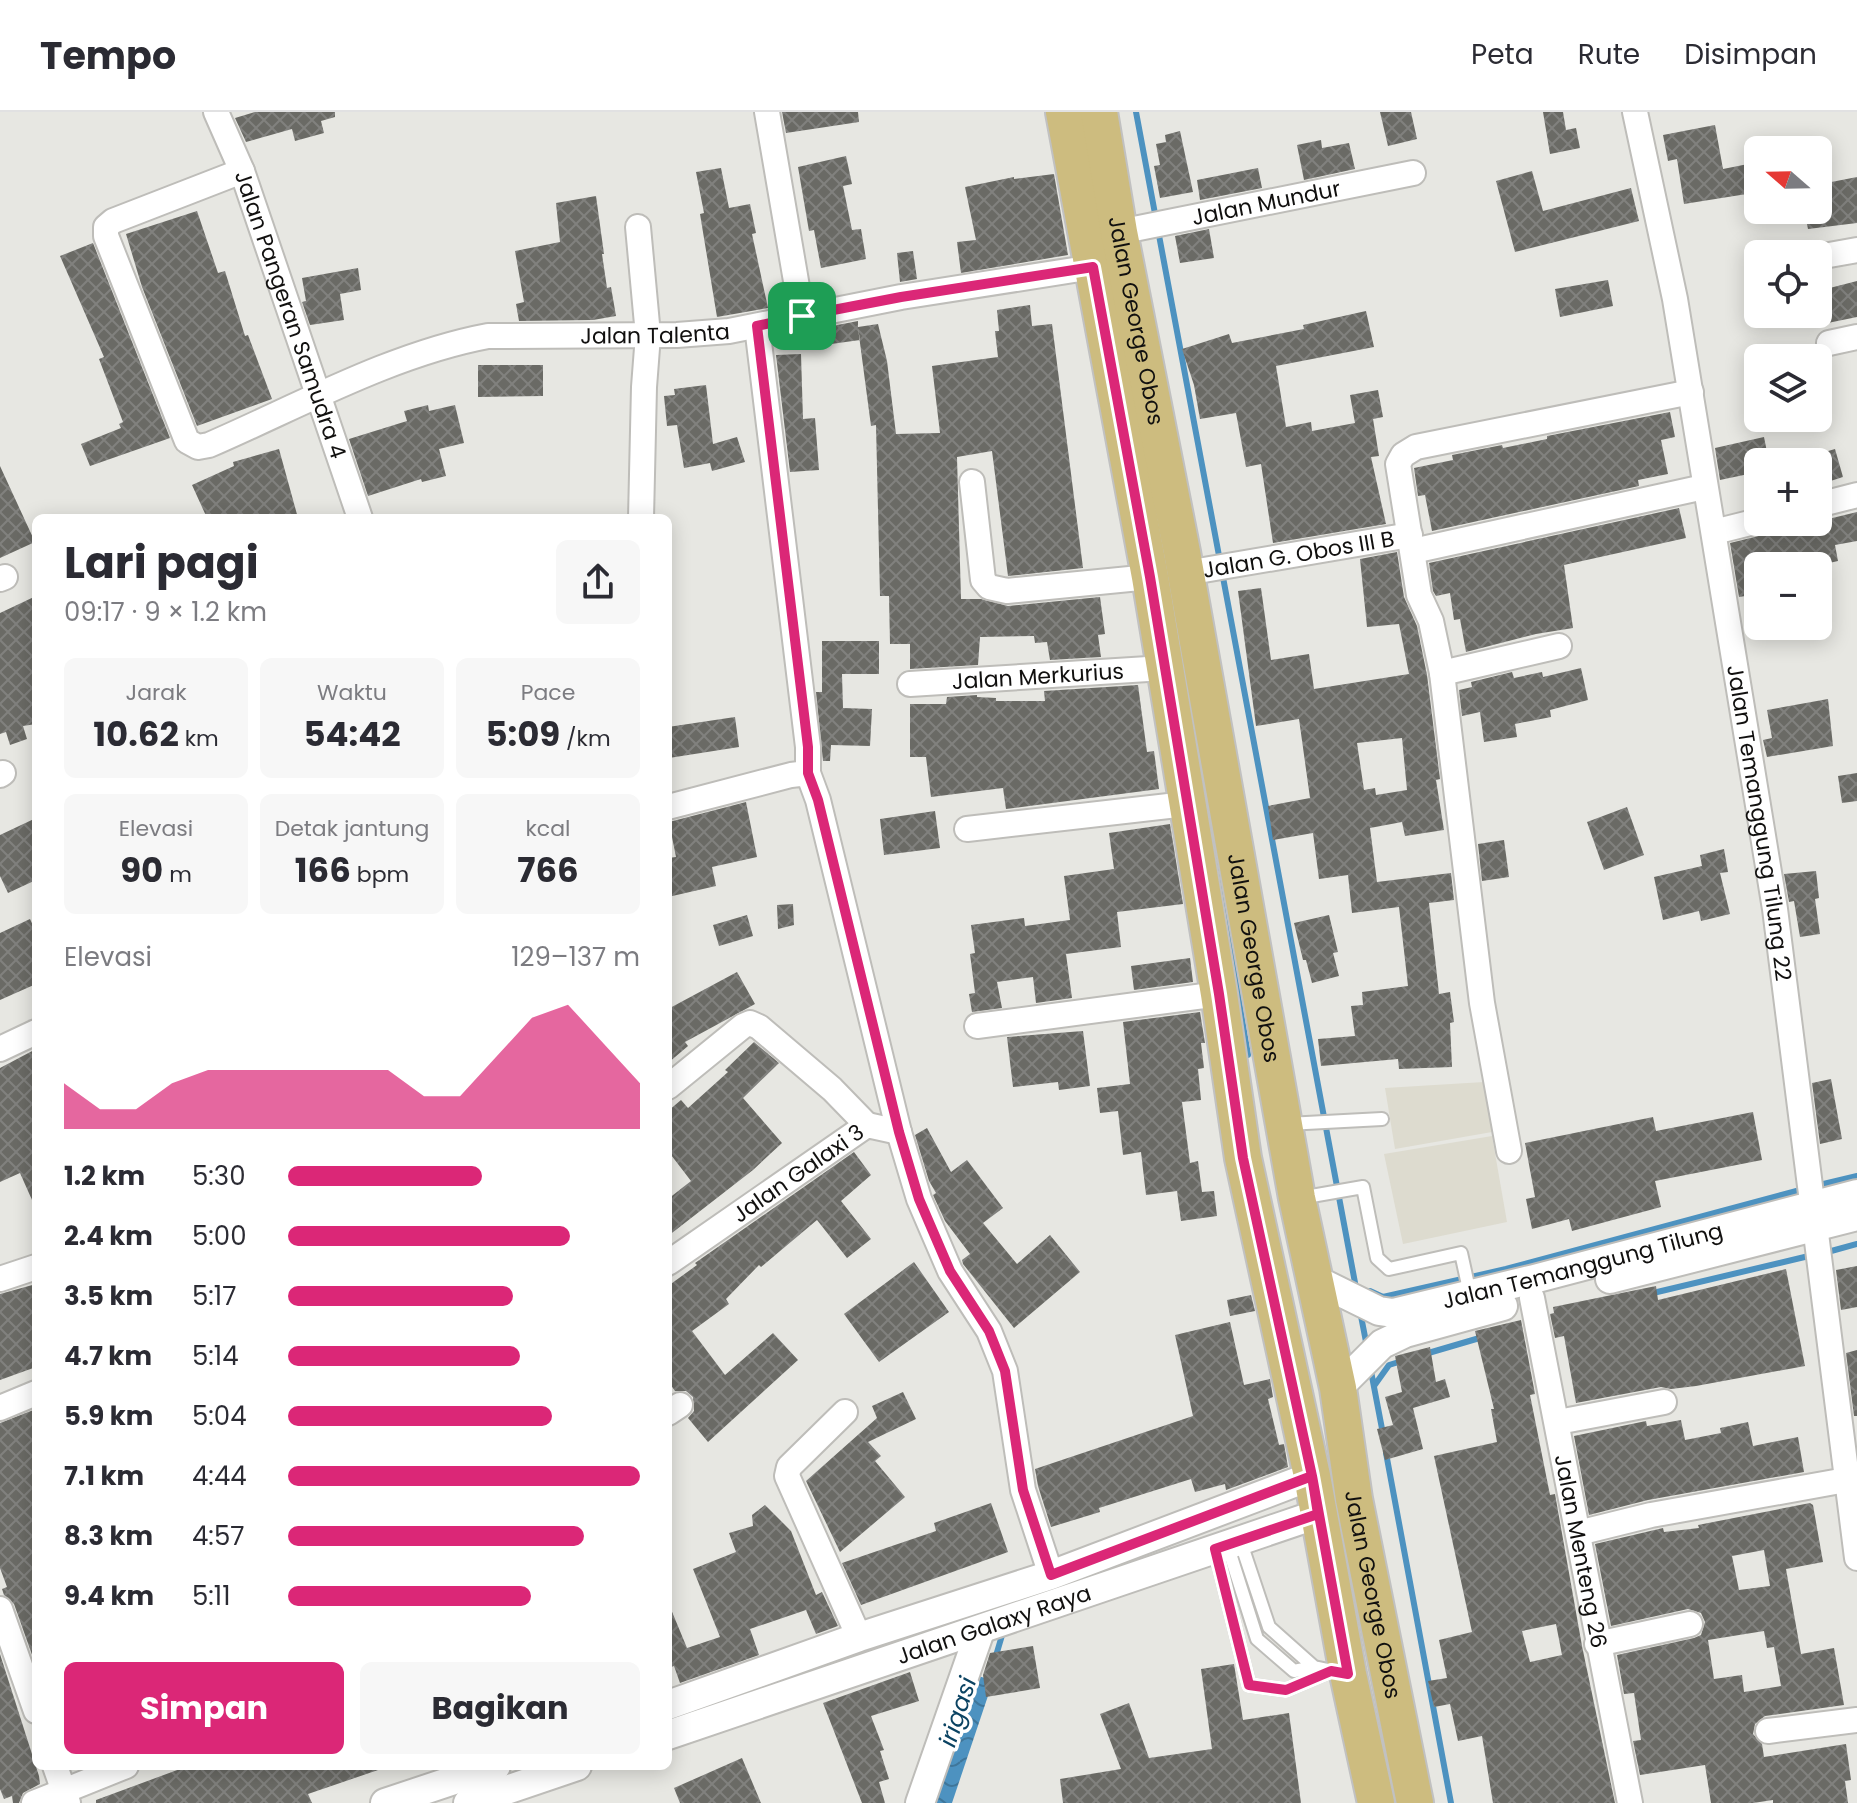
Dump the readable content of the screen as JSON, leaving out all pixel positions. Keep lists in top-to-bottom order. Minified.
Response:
{"streets":{"main road":["Jalan George Obos"],"street":["Jalan Mundur","Jalan Pangeran Samudra 4","Jalan Talenta","Jalan G. Obos III B","Jalan Merkurius","Jalan Temanggung Tilung 22","Jalan Galaxi 3","Jalan Temanggung Tilung","Jalan Menteng 26","Jalan Galaxy Raya"]},"crossings":[["Jalan Mundur","Jalan George Obos"],["Jalan Pangeran Samudra 4","Jalan Talenta"],["Jalan George Obos","Jalan Talenta"],["Jalan George Obos","Jalan G. Obos III B"],["Jalan George Obos","Jalan Merkurius"],["Jalan George Obos","Jalan Temanggung Tilung"],["Jalan George Obos","Jalan Galaxy Raya"],["Jalan G. Obos III B","Jalan Temanggung Tilung 22"],["Jalan Temanggung Tilung 22","Jalan Temanggung Tilung"],["Jalan Galaxi 3","Jalan Galaxy Raya"]],"water":["irigasi"],"north":"left","page":{"header":"Tempo","nav":["Peta","Rute","Disimpan"],"map_buttons":["+","−"],"heading":["Lari pagi","09:17 · 9 × 1.2 km"],"stats":[["Jarak","10.62 km"],["Waktu","54:42"],["Pace","5:09 /km"],["Elevasi","90 m"],["Detak jantung","166 bpm"],["kcal","766"]],"chart":["Elevasi","129–137 m"],"list":[{"name":"1.2 km","note":"5:30"},{"name":"2.4 km","note":"5:00"},{"name":"3.5 km","note":"5:17"},{"name":"4.7 km","note":"5:14"},{"name":"5.9 km","note":"5:04"},{"name":"7.1 km","note":"4:44"},{"name":"8.3 km","note":"4:57"},{"name":"9.4 km","note":"5:11"}],"buttons":["Simpan","Bagikan"]}}
